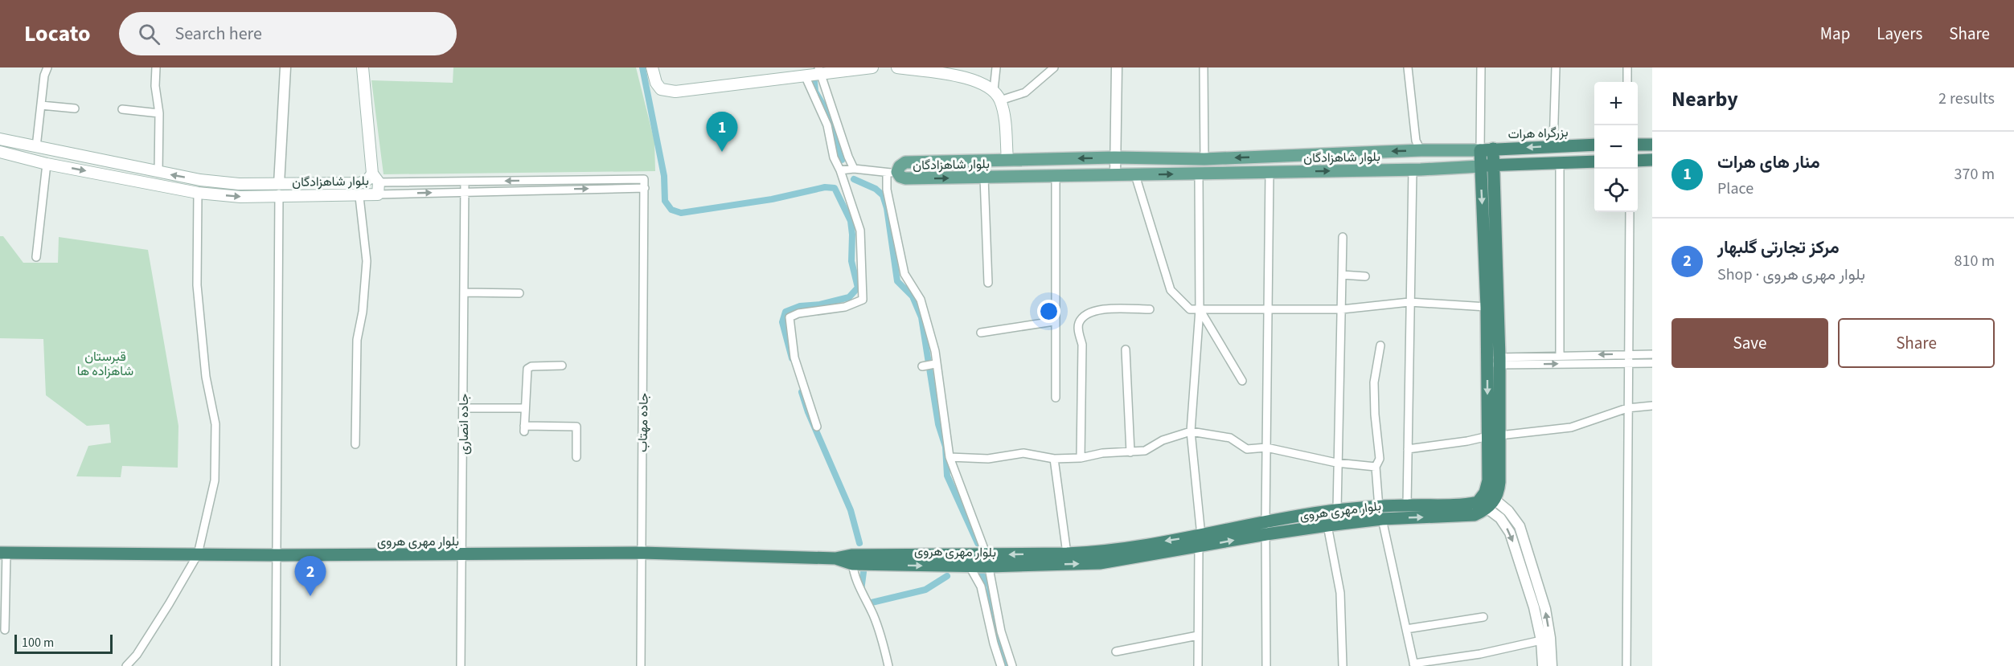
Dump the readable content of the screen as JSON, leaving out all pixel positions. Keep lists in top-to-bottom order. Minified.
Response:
{"streets":{"highway":["بزرگراه هرات","بلوار مهری هروی"],"main road":["بلوار شاهزادگان"],"street":["جاده مهتاب","جاده انصاری"]},"crossings":[["بزرگراه هرات","بلوار شاهزادگان"],["جاده مهتاب","جاده انصاری"],["جاده مهتاب","بلوار مهری هروی"],["جاده انصاری","بلوار مهری هروی"]],"parks":["قبرستان شاهزاده ها"],"scale_bar":"100 m","page":{"header":"Locato","search":"Search here","nav":["Map","Layers","Share"],"heading":["Nearby","2 results"],"map_buttons":["+","−"],"pins":["1","2"],"list":[{"mark":"1","name":"منار های هرات","note":"Place","value":"370 m"},{"mark":"2","name":"مرکز تجارتی گلبهار","note":"Shop · بلوار مهری هروی","value":"810 m"}],"buttons":["Save","Share"],"scale":"100 m"}}
